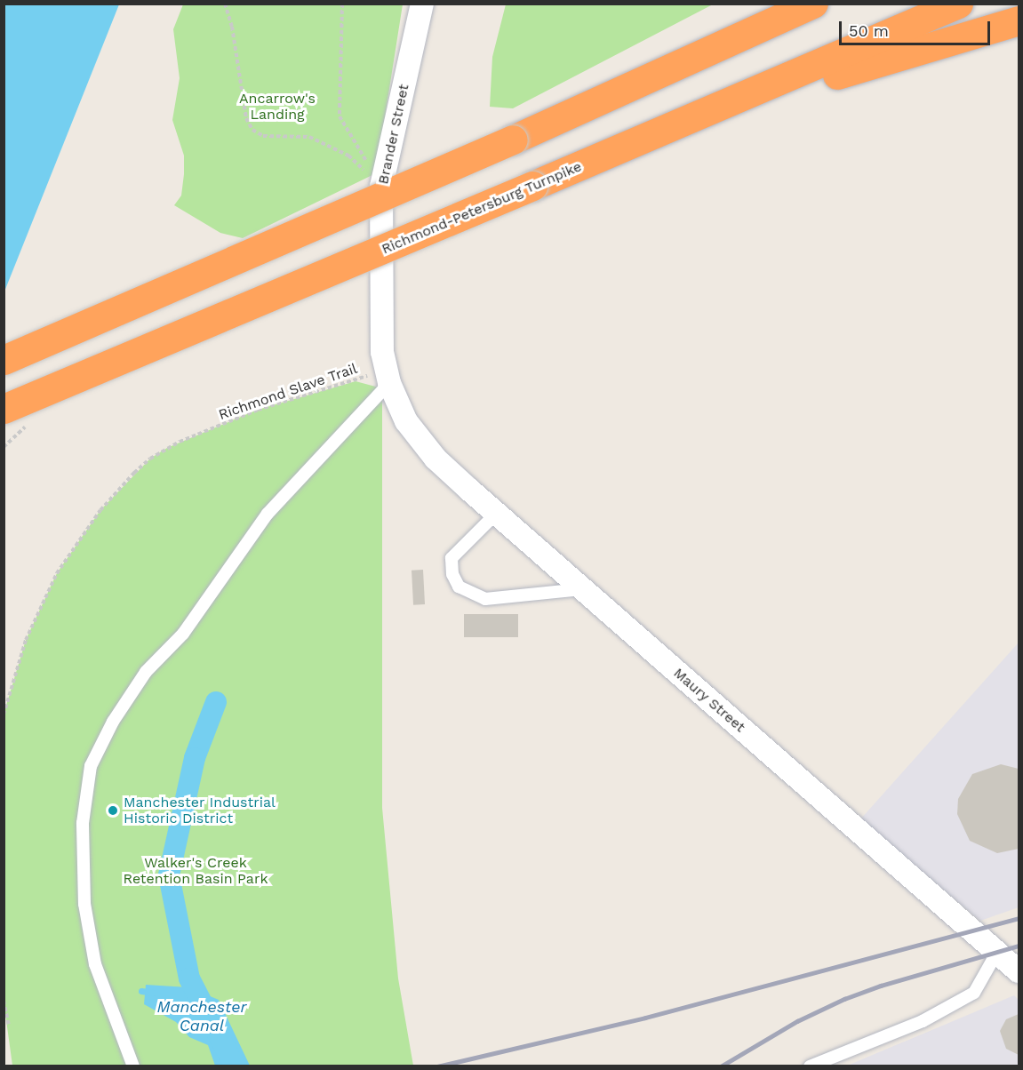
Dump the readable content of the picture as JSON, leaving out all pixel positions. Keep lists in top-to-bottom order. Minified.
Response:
{"streets":{"highway":["Richmond-Petersburg Turnpike"],"street":["Brander Street","Maury Street"],"path":["Richmond Slave Trail"]},"crossings":[["Brander Street","Richmond Slave Trail"],["Brander Street","Maury Street"]],"water":["Manchester Canal"],"parks":["Ancarrow's Landing","Walker's Creek Retention Basin Park"],"places":["Manchester Industrial Historic District"],"scale_bar":"50 m"}
